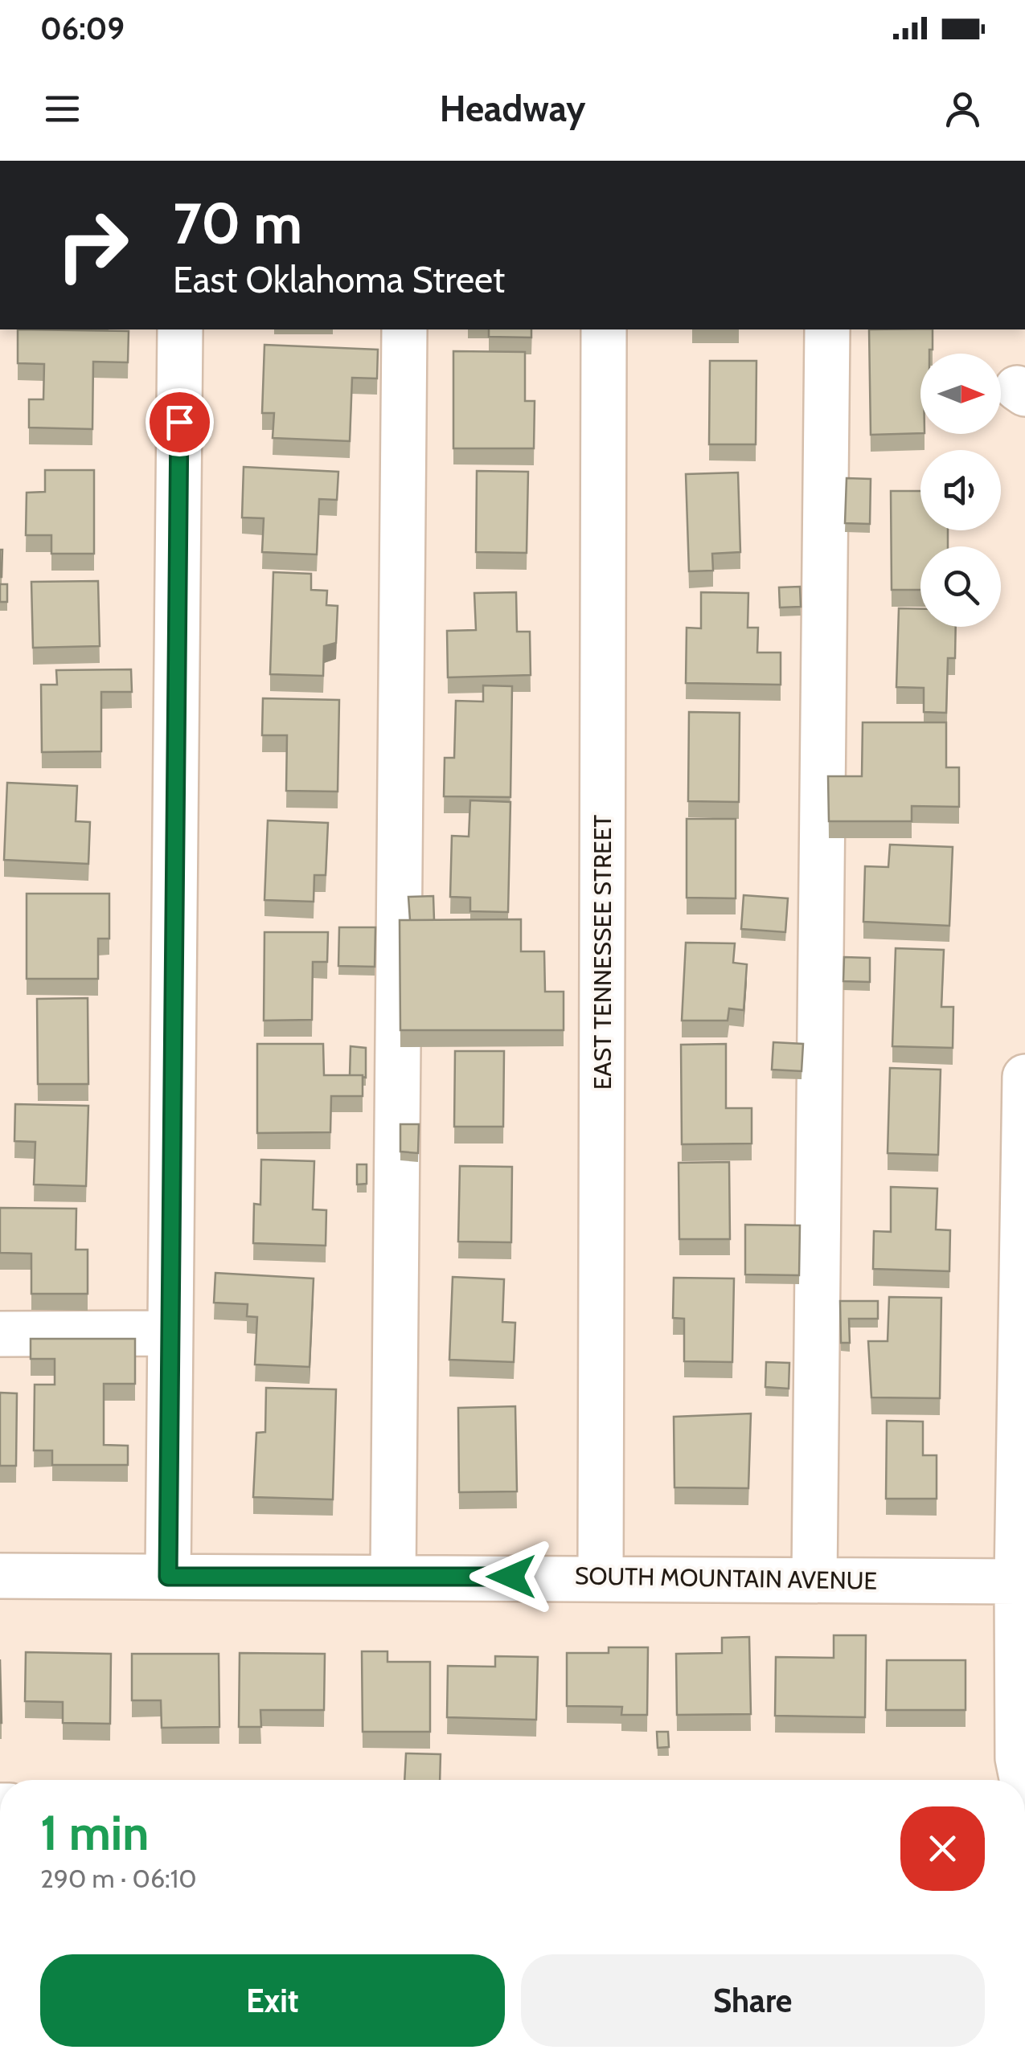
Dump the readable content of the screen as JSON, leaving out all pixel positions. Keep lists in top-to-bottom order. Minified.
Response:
{"streets":{"street":["EAST TENNESSEE STREET","SOUTH MOUNTAIN AVENUE"]},"crossings":[["EAST TENNESSEE STREET","SOUTH MOUNTAIN AVENUE"]],"north":"right","page":{"status":"06:09","header":"Headway","turn":["70 m","East Oklahoma Street"],"heading":["1 min","290 m · 06:10"],"buttons":["Exit","Share"]}}
